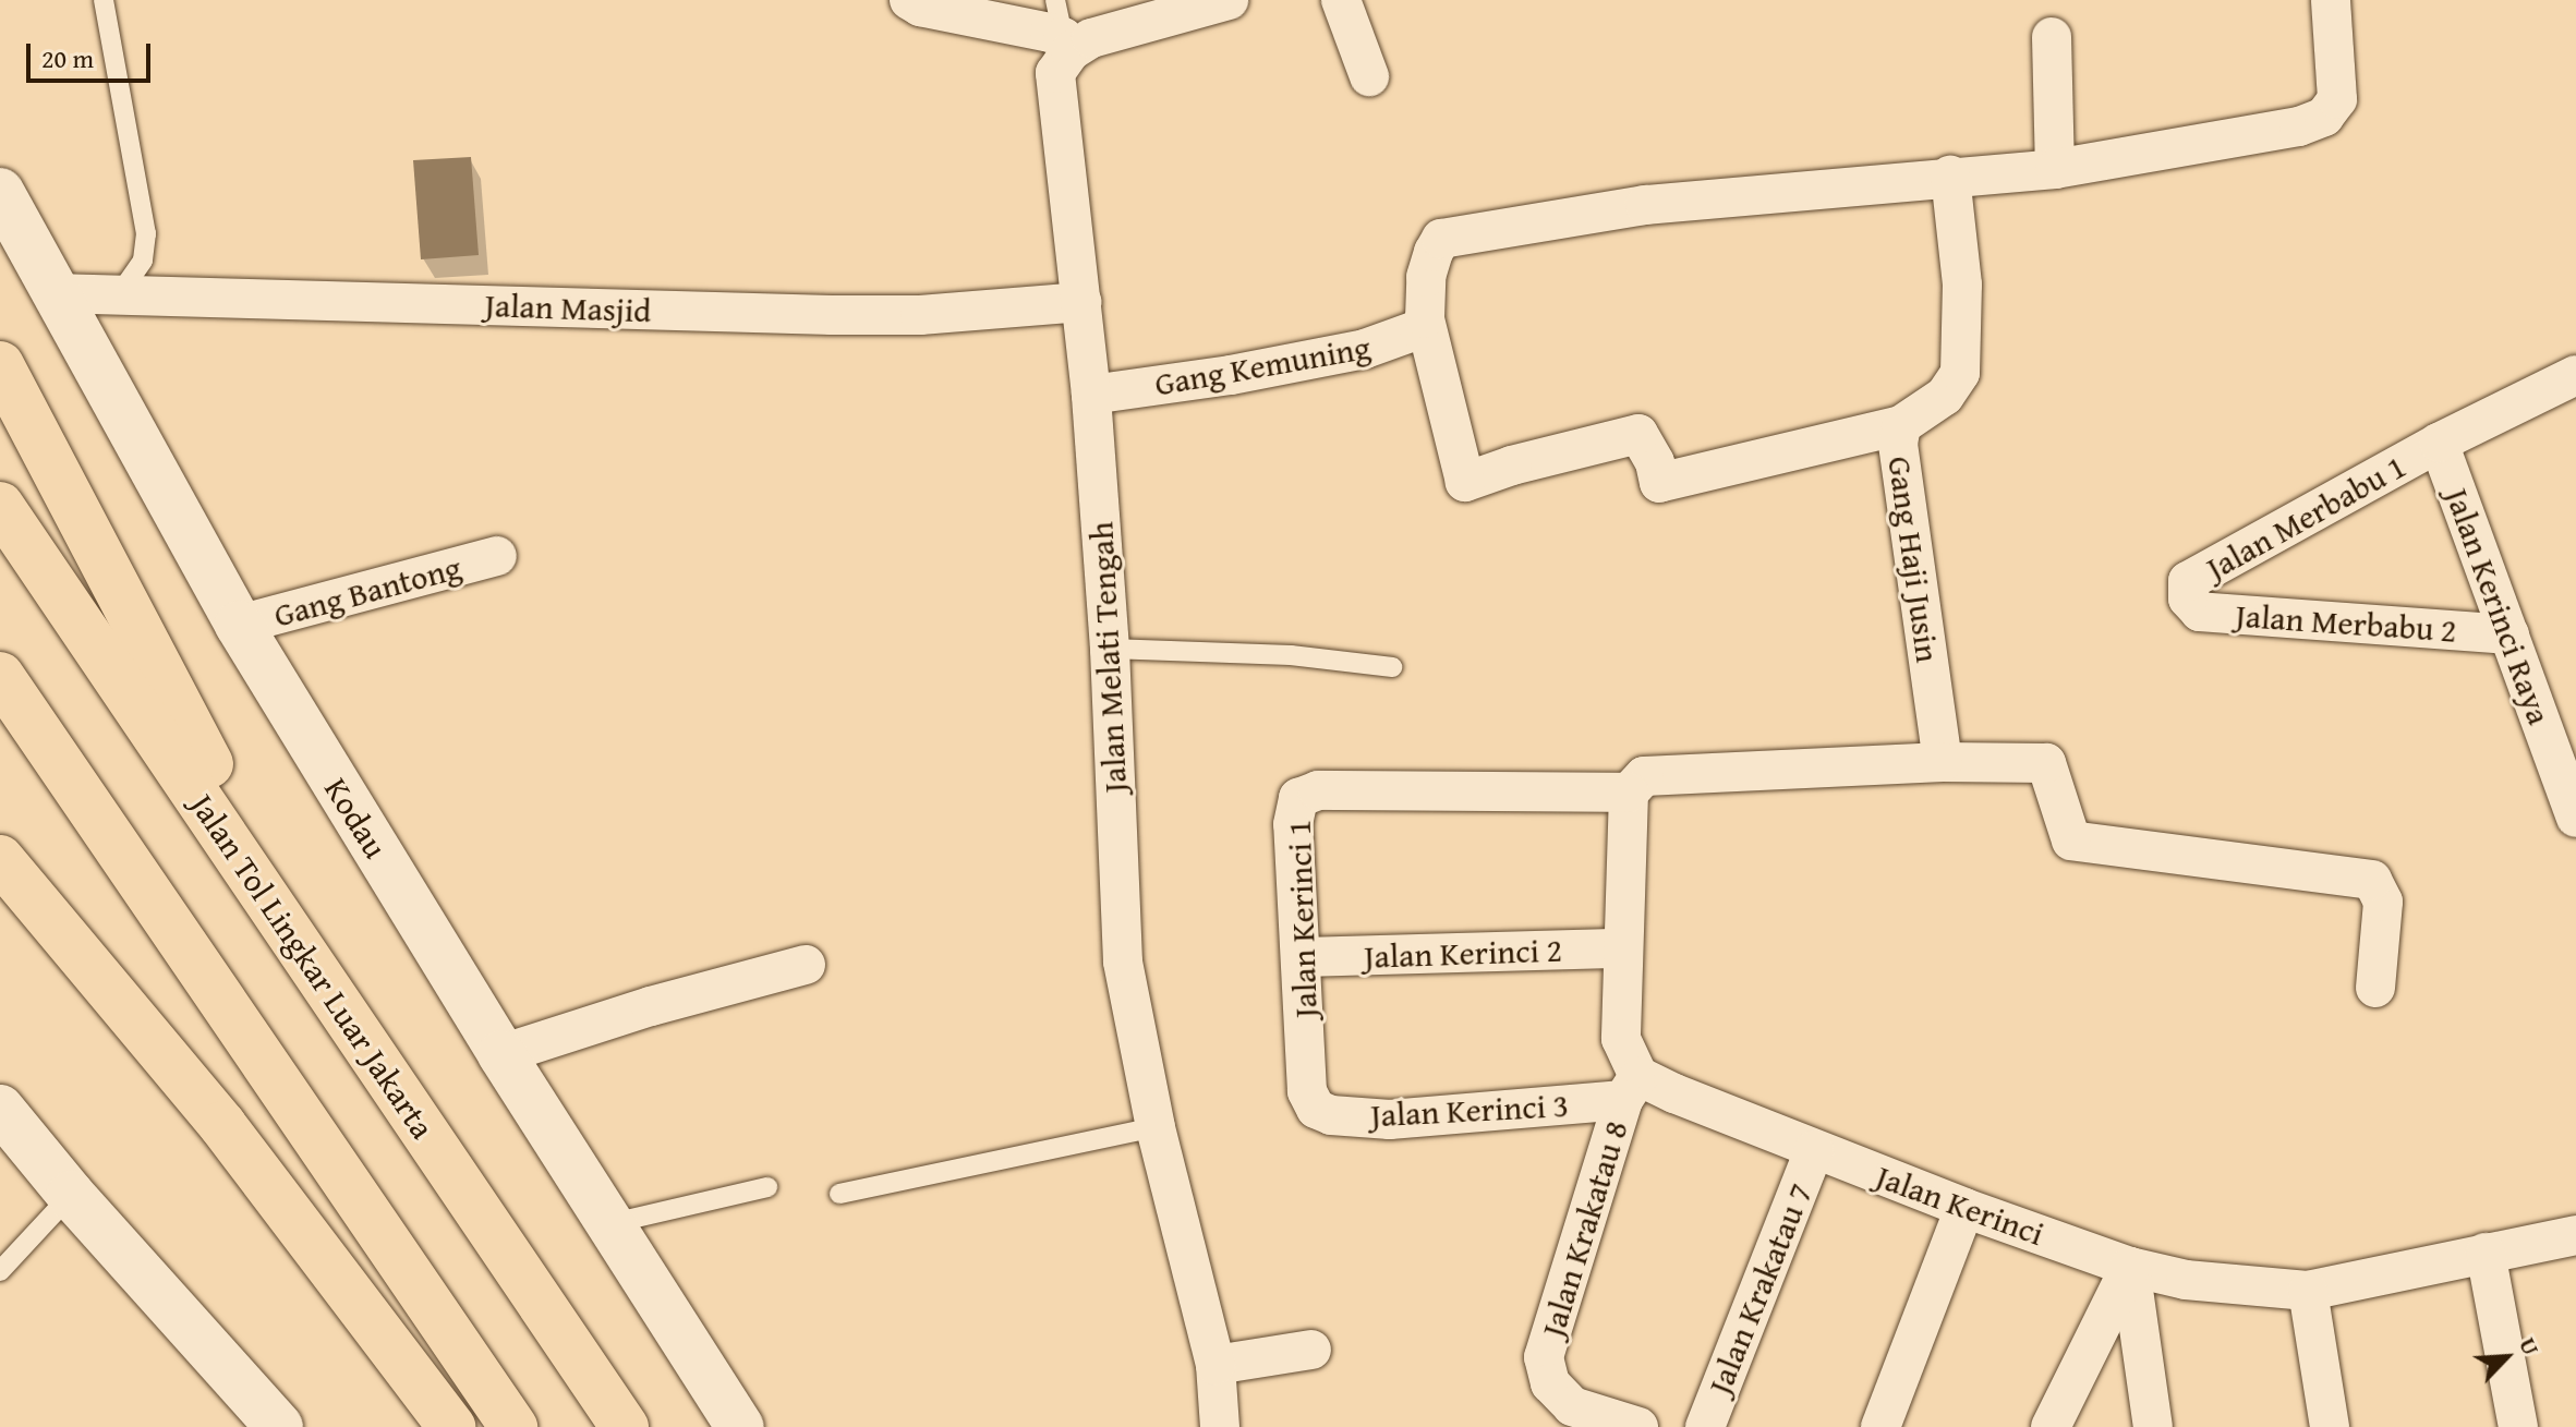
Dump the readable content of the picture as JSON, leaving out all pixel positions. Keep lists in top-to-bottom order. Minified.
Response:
{"streets":{"highway":["Jalan Tol Lingkar Luar Jakarta"],"main road":["Kodau"],"street":["Jalan Masjid","Gang Kemuning","Jalan Merbabu 1","Gang Haji Jusin","Gang Bantong","Jalan Kerinci Raya","Jalan Merbabu 2","Jalan Melati Tengah","Jalan Kerinci 1","Jalan Kerinci 2","Jalan Kerinci 3","Jalan Kerinci","Jalan Krakatau 8","Jalan Krakatau 7"]},"crossings":[["Jalan Masjid","Jalan Melati Tengah"],["Jalan Masjid","Kodau"],["Gang Kemuning","Jalan Melati Tengah"],["Jalan Merbabu 1","Jalan Kerinci Raya"],["Jalan Merbabu 1","Jalan Merbabu 2"],["Gang Bantong","Kodau"],["Jalan Kerinci Raya","Jalan Merbabu 2"],["Jalan Kerinci 1","Jalan Kerinci 2"],["Jalan Kerinci 1","Jalan Kerinci 3"],["Jalan Kerinci 3","Jalan Kerinci"],["Jalan Kerinci 3","Jalan Krakatau 8"],["Jalan Kerinci","Jalan Krakatau 8"],["Jalan Kerinci","Jalan Krakatau 7"]],"scale_bar":"20 m","north":"top right"}
